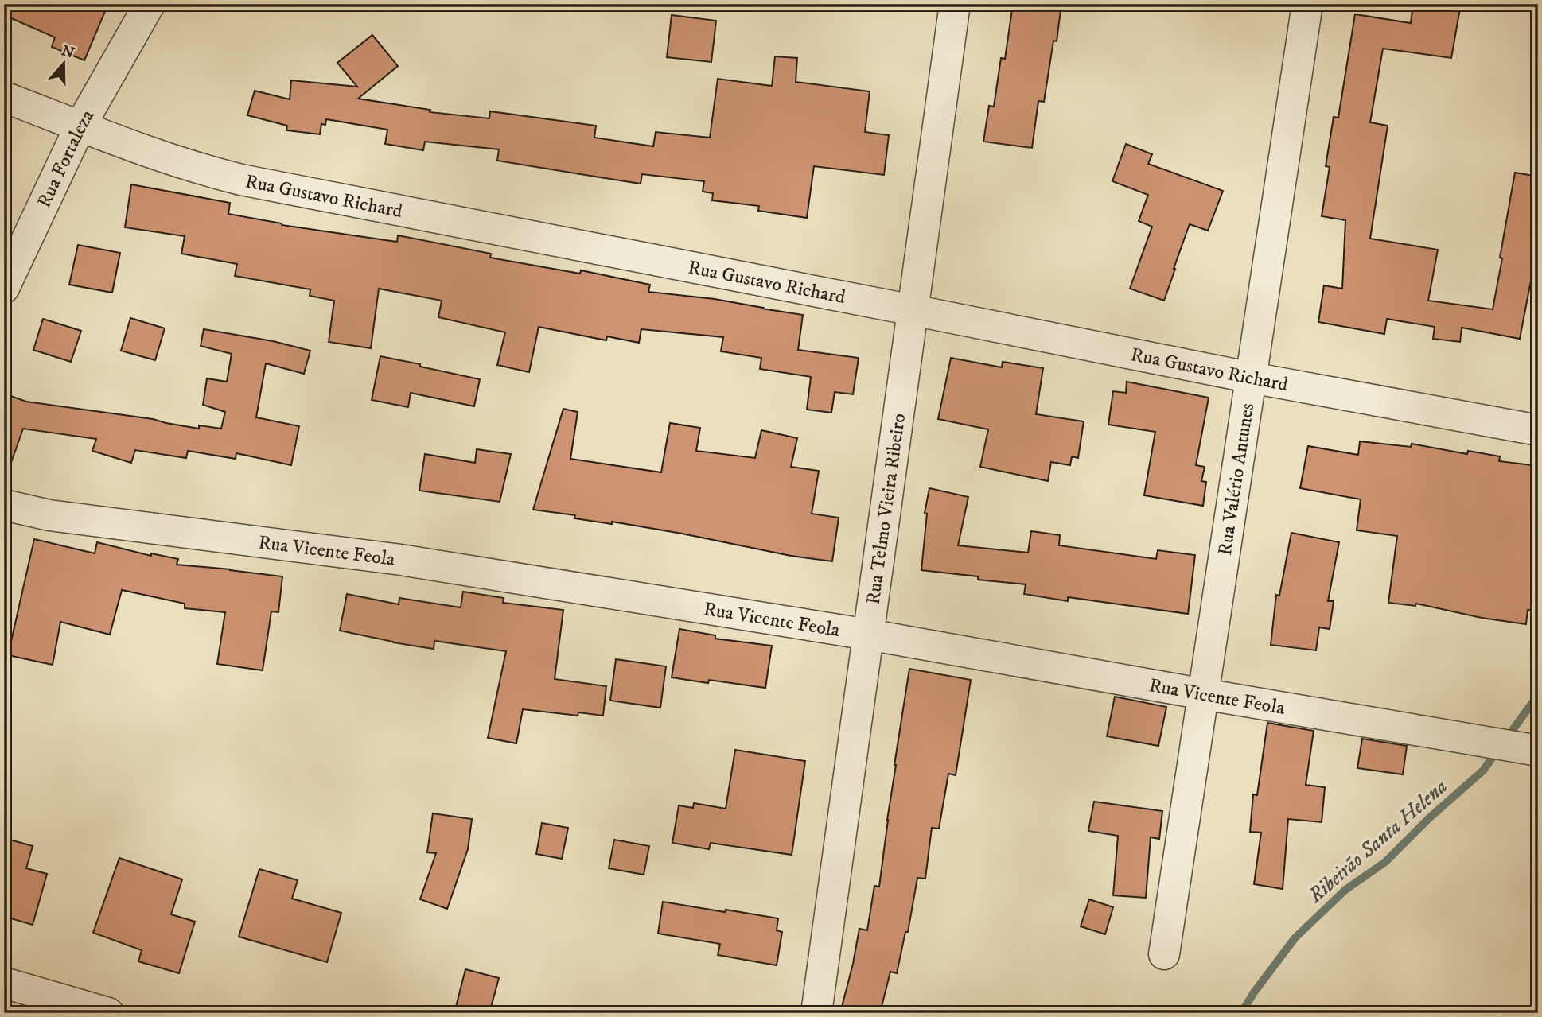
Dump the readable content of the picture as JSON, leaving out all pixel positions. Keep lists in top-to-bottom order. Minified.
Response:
{"streets":{"street":["Rua Fortaleza","Rua Gustavo Richard","Rua Valério Antunes","Rua Telmo Vieira Ribeiro","Rua Vicente Feola"]},"crossings":[["Rua Fortaleza","Rua Gustavo Richard"],["Rua Gustavo Richard","Rua Valério Antunes"],["Rua Gustavo Richard","Rua Telmo Vieira Ribeiro"],["Rua Valério Antunes","Rua Vicente Feola"],["Rua Telmo Vieira Ribeiro","Rua Vicente Feola"]],"water":["Ribeirão Santa Helena"],"north":"top"}
